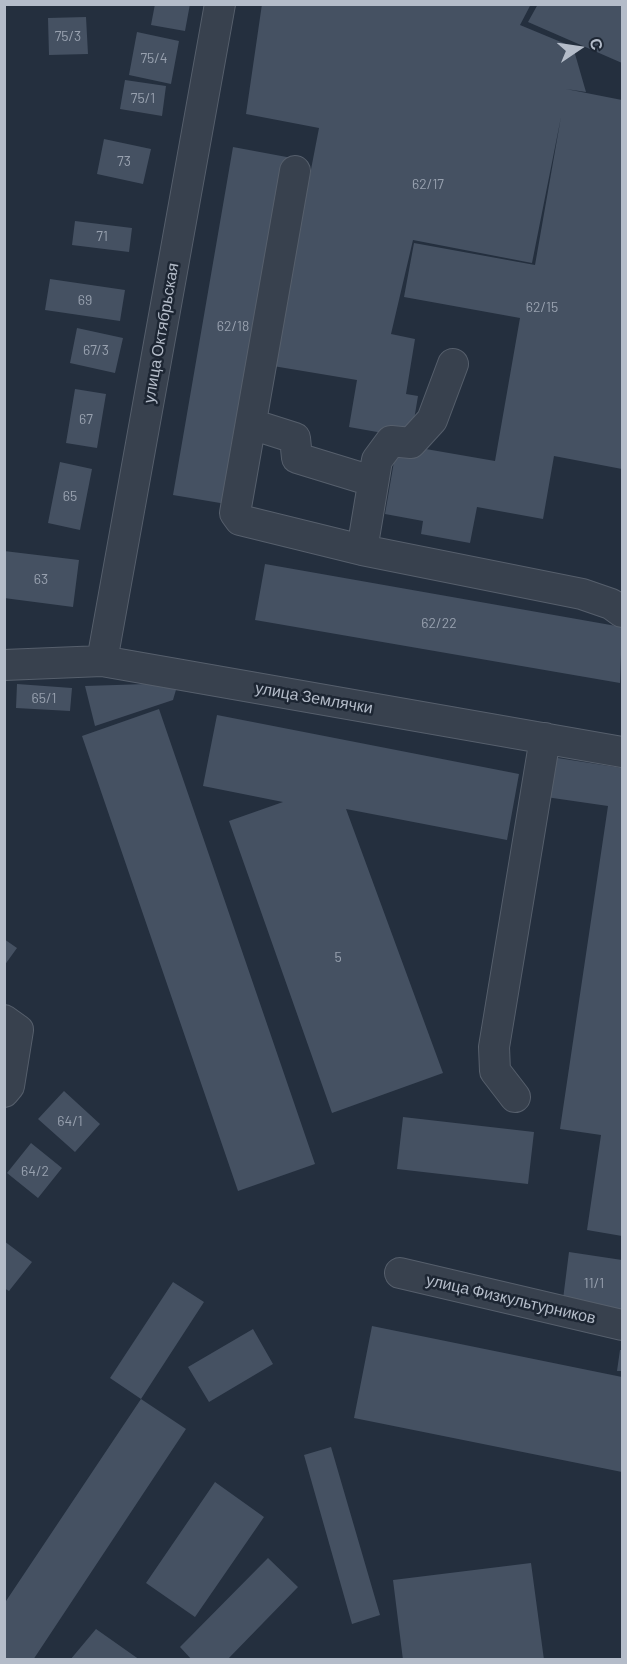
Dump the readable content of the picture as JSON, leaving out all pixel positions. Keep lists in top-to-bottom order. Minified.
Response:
{"streets":{"street":["улица Октябрьская","улица Землячки","улица Физкультурников"]},"crossings":[["улица Октябрьская","улица Землячки"]],"house_numbers":["75/3","75/4","75/1","73","62/17","71","69","62/15","62/18","67/3","67","65","63","62/22","65/1","5","64/1","64/2","11/1"],"north":"right"}
